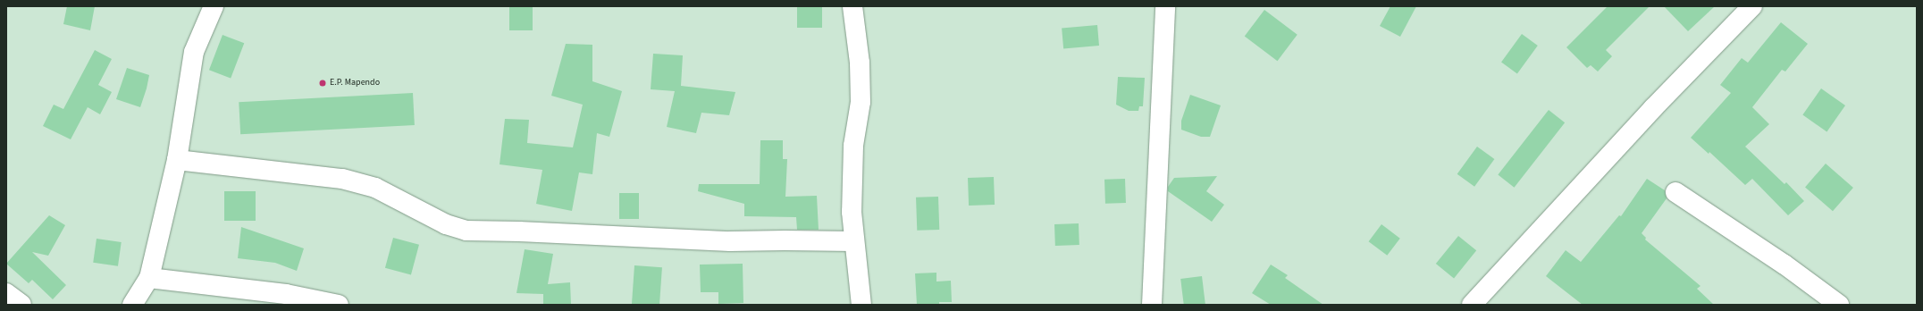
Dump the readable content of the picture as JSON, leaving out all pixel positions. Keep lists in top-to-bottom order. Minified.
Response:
{"places":["E.P. Mapendo"]}
